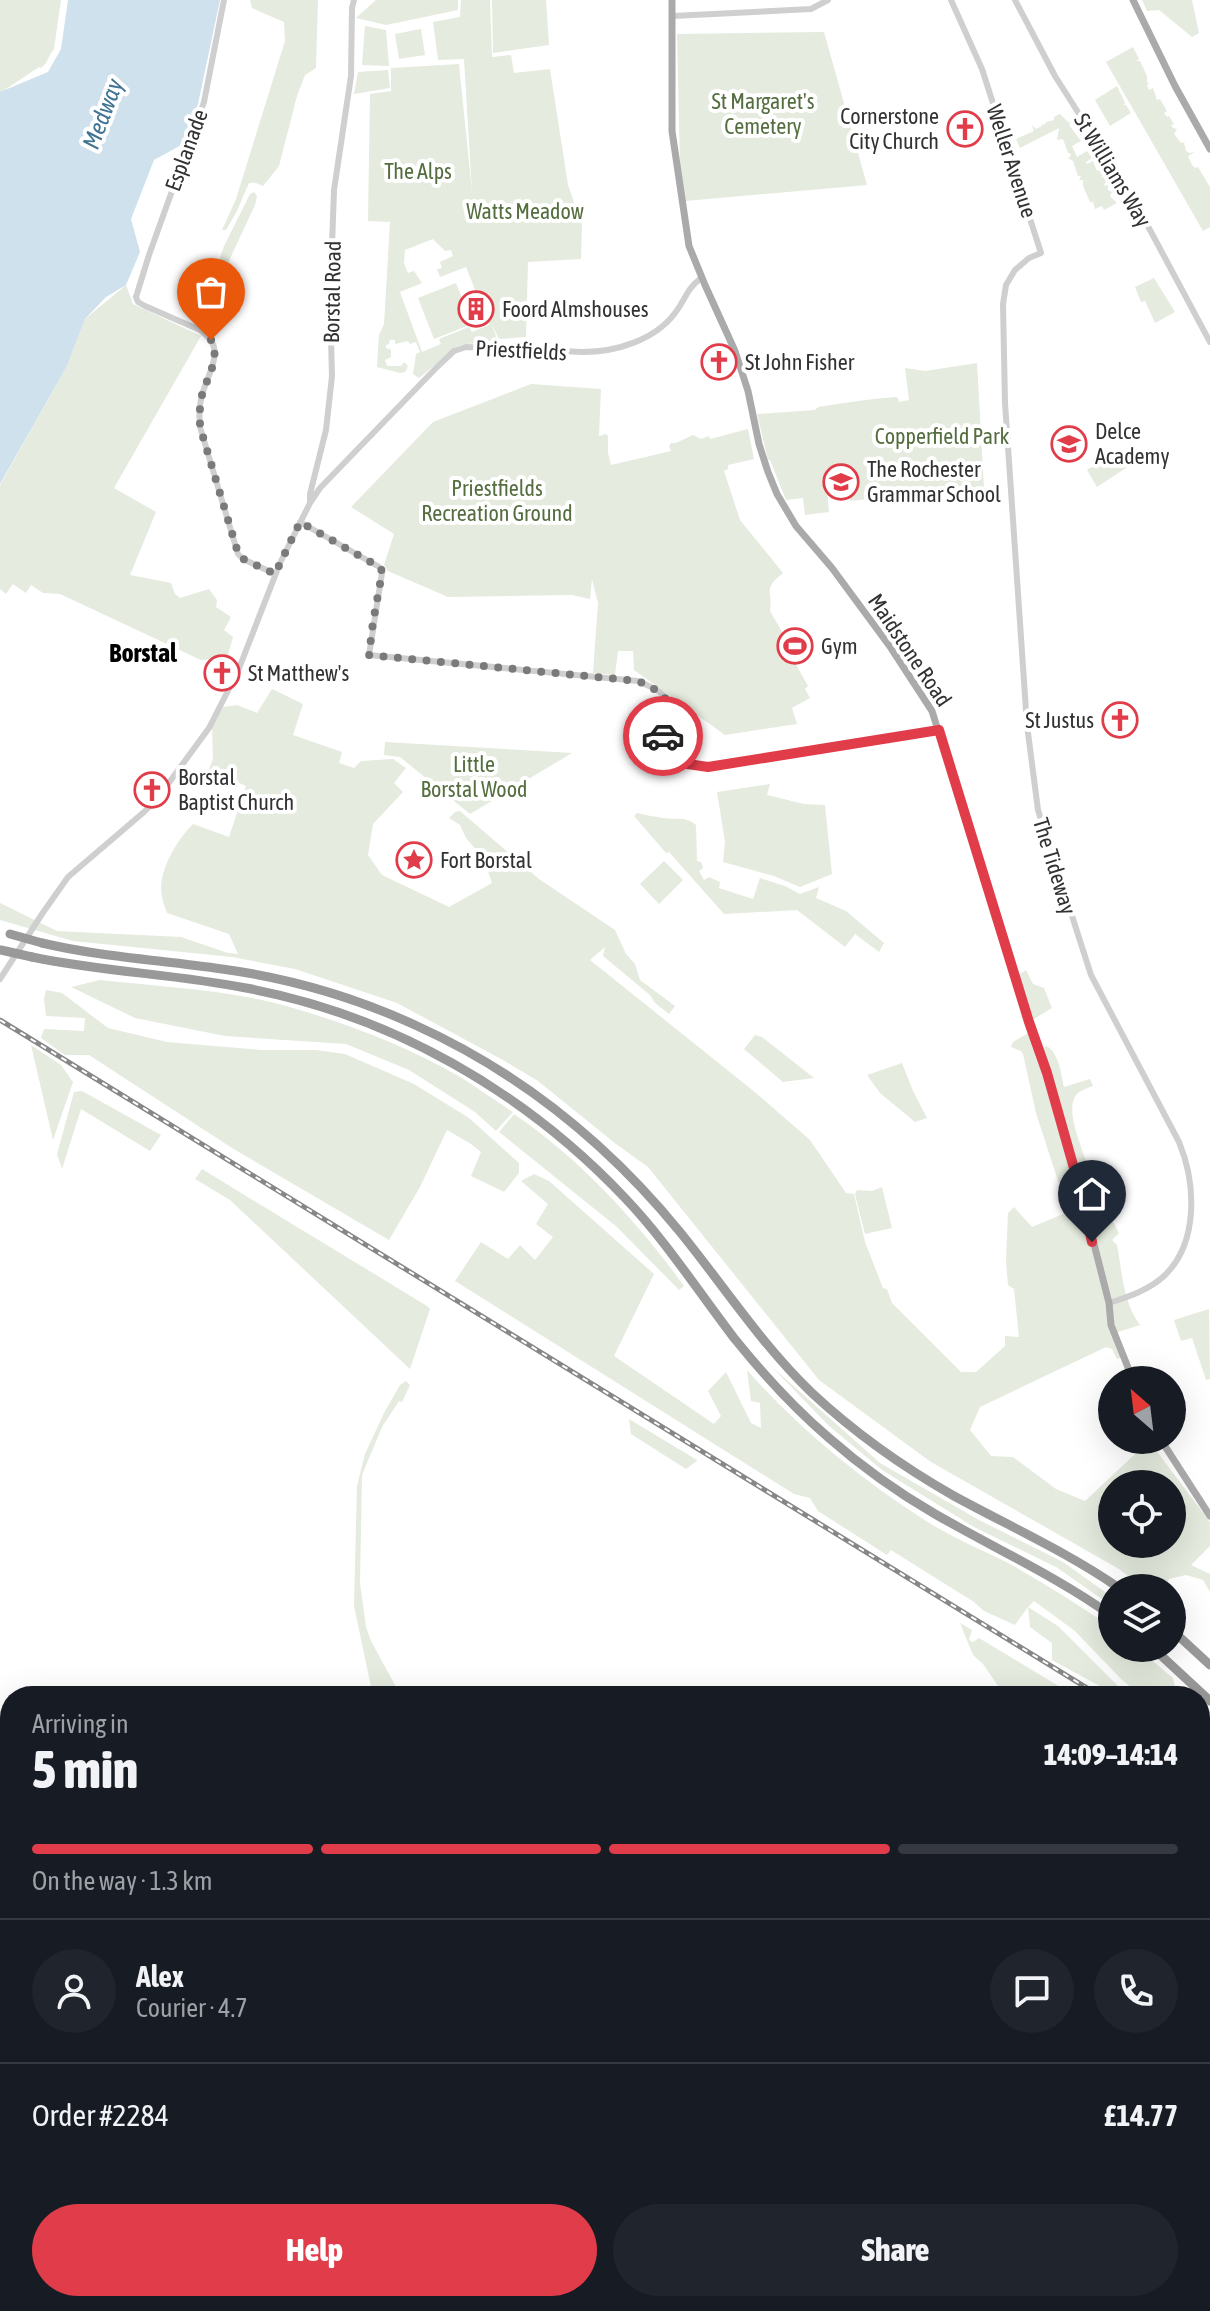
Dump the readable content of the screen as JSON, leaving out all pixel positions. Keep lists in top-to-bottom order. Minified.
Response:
{"streets":{"main road":["Maidstone Road"],"street":["Esplanade","Weller Avenue","St Williams Way","Borstal Road","Priestfields","The Tideway"]},"crossings":[["Esplanade","Borstal Road"],["Weller Avenue","The Tideway"],["Borstal Road","Priestfields"],["Priestfields","Maidstone Road"],["Maidstone Road","The Tideway"]],"districts":["Borstal"],"water":["Medway"],"parks":["St Margaret's Cemetery","The Alps","Watts Meadow","Copperfield Park","Priestfields Recreation Ground","Little Borstal Wood"],"places":{"church":["Cornerstone City Church","St John Fisher","St Matthew's","St Justus","Borstal Baptist Church"],"building":["Foord Almshouses"],"school or university":["Delce Academy","The Rochester Grammar School"],"sports":["Gym"],"place":["Fort Borstal"]},"north":"top left","page":{"heading":["5 min","Arriving in","14:09–14:14"],"panel":["Alex","Courier · 4.7","Order #2284","£14.77"],"bar":"On the way · 1.3 km","buttons":["Help","Share"]}}
